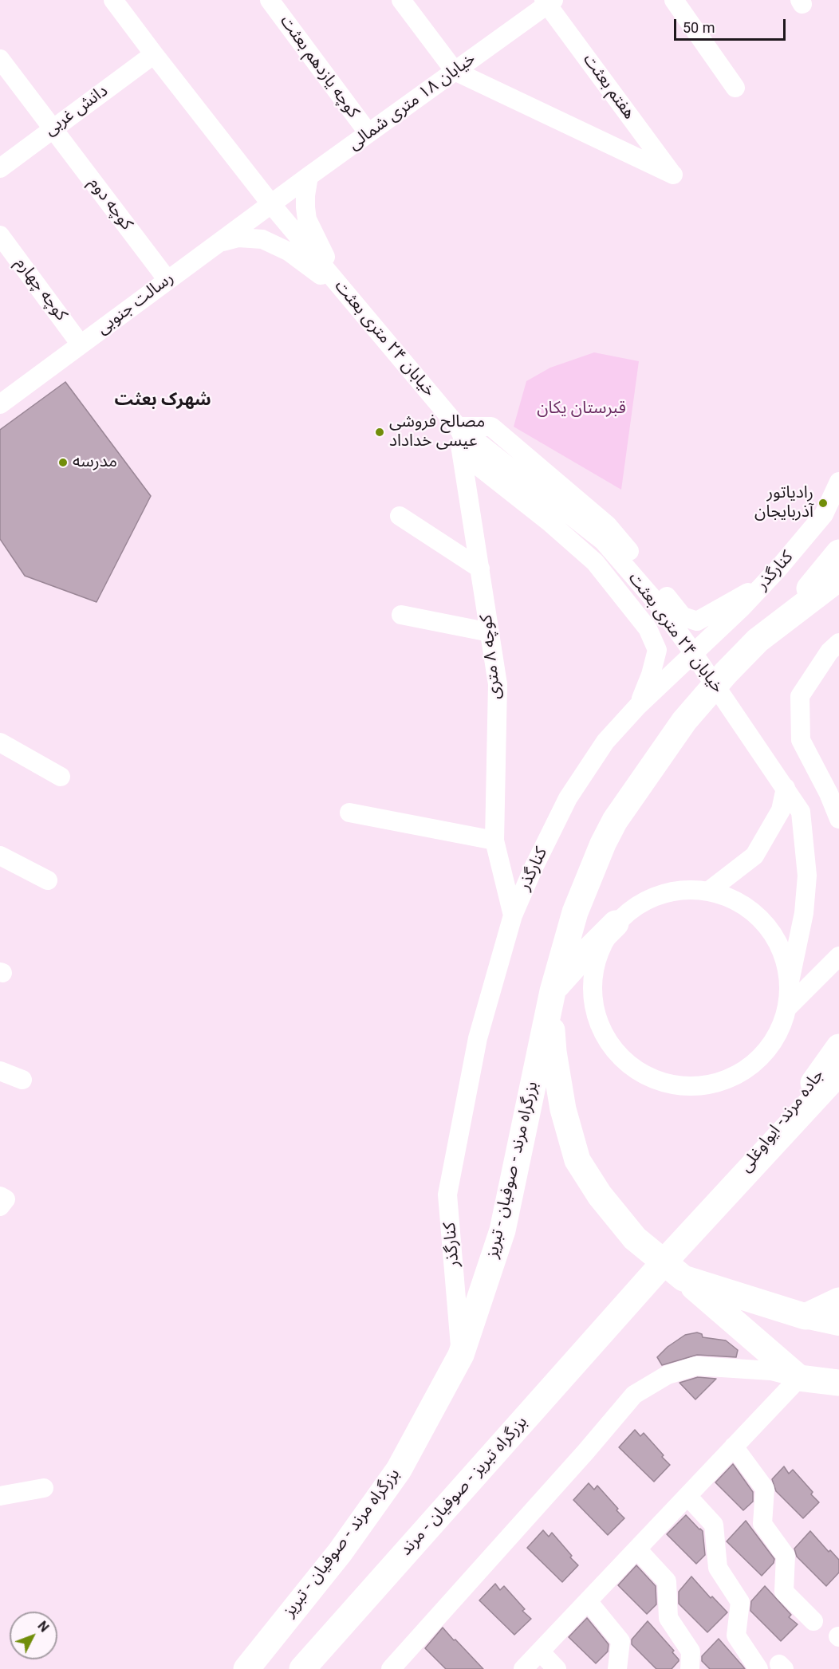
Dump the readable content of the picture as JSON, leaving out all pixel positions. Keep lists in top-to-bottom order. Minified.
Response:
{"streets":{"highway":["جاده مرند- ایواوغلی","بزرگراه مرند - صوفیان - تبریز","بزرگراه تبریز - صوفیان - مرند"],"street":["کوچه یازدهم بعثت","هفتم بعثت","خیابان ۱۸ متری شمالی","دانش غربی","کوچه دوم","کوچه چهارم","رسالت جنوبی","خیابان ۲۴ متری بعثت","کنارگذر","کوچه ۸ متری"]},"crossings":[["کوچه یازدهم بعثت","خیابان ۱۸ متری شمالی"],["هفتم بعثت","خیابان ۱۸ متری شمالی"],["خیابان ۱۸ متری شمالی","رسالت جنوبی"],["خیابان ۱۸ متری شمالی","خیابان ۲۴ متری بعثت"],["دانش غربی","کوچه دوم"],["دانش غربی","خیابان ۲۴ متری بعثت"],["کوچه دوم","رسالت جنوبی"],["کوچه چهارم","رسالت جنوبی"],["رسالت جنوبی","خیابان ۲۴ متری بعثت"],["خیابان ۲۴ متری بعثت","کوچه ۸ متری"],["کنارگذر","کوچه ۸ متری"],["کنارگذر","بزرگراه مرند - صوفیان - تبریز"],["جاده مرند- ایواوغلی","بزرگراه تبریز - صوفیان - مرند"]],"districts":["شهرک بعثت"],"parks":["قبرستان یکان"],"places":["مصالح فروشی عیسی خداداد","مدرسه","رادیاتور آذربایجان"],"scale_bar":"50 m","north":"top right"}
